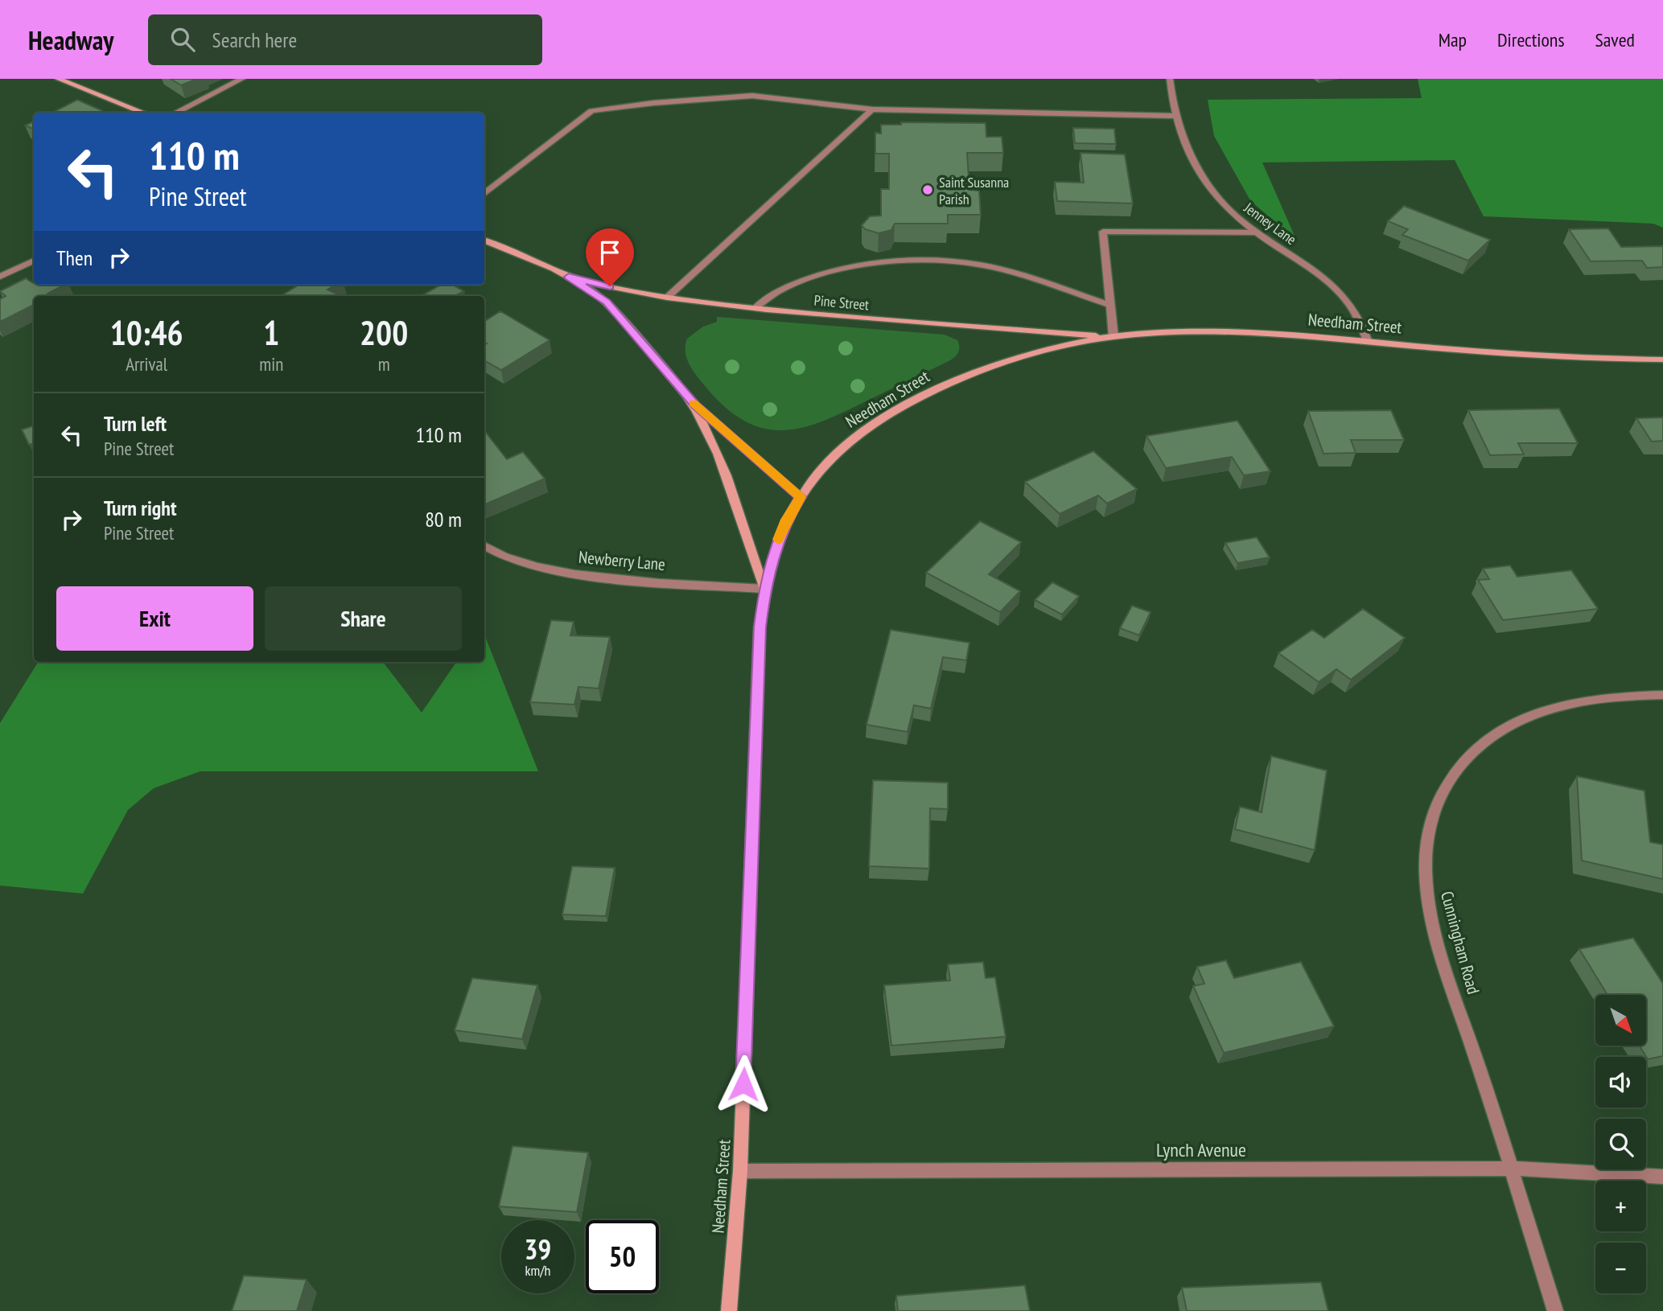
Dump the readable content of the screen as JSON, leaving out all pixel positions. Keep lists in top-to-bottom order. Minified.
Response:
{"streets":{"main road":["Pine Street","Needham Street"],"street":["Jenney Lane","Newberry Lane","Cunningham Road","Lynch Avenue"]},"crossings":[["Jenney Lane","Needham Street"],["Pine Street","Needham Street"],["Pine Street","Newberry Lane"],["Needham Street","Newberry Lane"],["Needham Street","Lynch Avenue"],["Cunningham Road","Lynch Avenue"]],"places":["Saint Susanna Parish"],"north":"bottom right","page":{"header":"Headway","search":"Search here","nav":["Map","Directions","Saved"],"turn":["110 m","Pine Street"],"then":"Then","eta":["10:46","Arrival","1","min","200","m"],"list":[{"name":"Turn left","note":"Pine Street","value":"110 m"},{"name":"Turn right","note":"Pine Street","value":"80 m"}],"buttons":["Exit","Share"],"map_buttons":["+","−"],"speed":"39 km/h","limit":"50"}}
